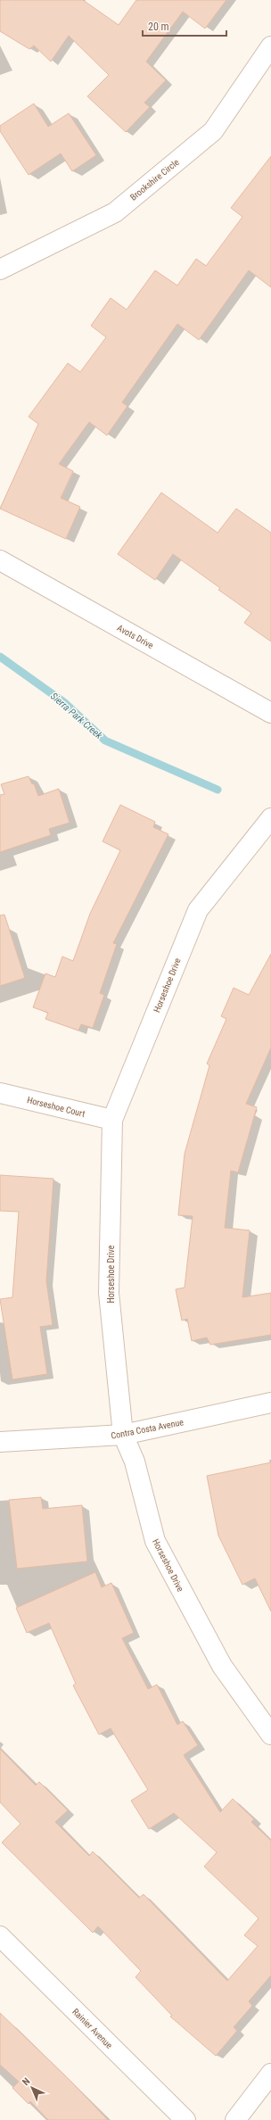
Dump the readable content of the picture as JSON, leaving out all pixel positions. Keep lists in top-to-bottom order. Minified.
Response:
{"streets":{"street":["Brookshire Circle","Avots Drive","Horseshoe Drive","Horseshoe Court","Contra Costa Avenue","Rainier Avenue"]},"crossings":[["Horseshoe Drive","Horseshoe Court"],["Horseshoe Drive","Contra Costa Avenue"]],"water":["Sierra Park Creek"],"scale_bar":"20 m","north":"top left"}
